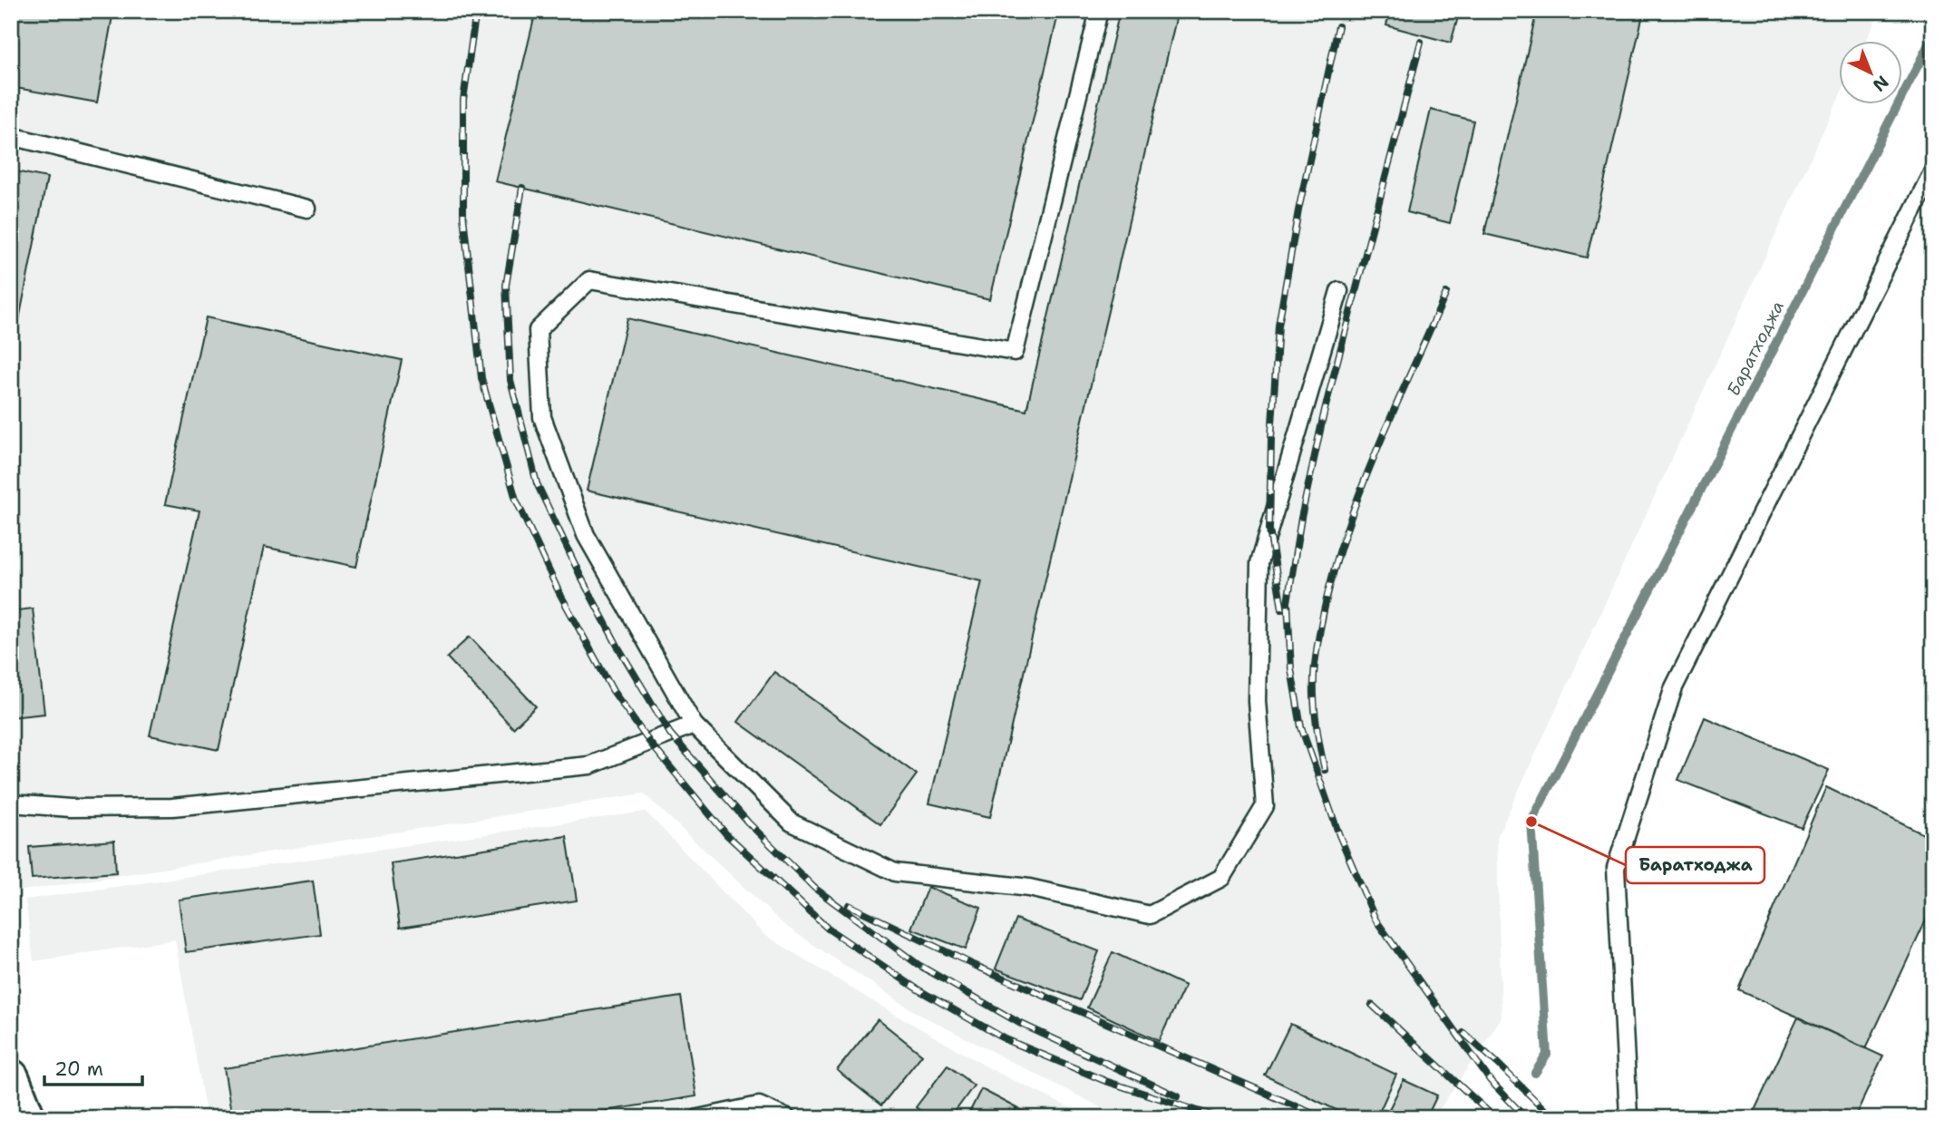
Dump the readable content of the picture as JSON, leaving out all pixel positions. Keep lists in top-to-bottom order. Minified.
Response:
{"water":["Баратходжа"],"places":["Баратходжа"],"scale_bar":"20 m","north":"bottom right"}
